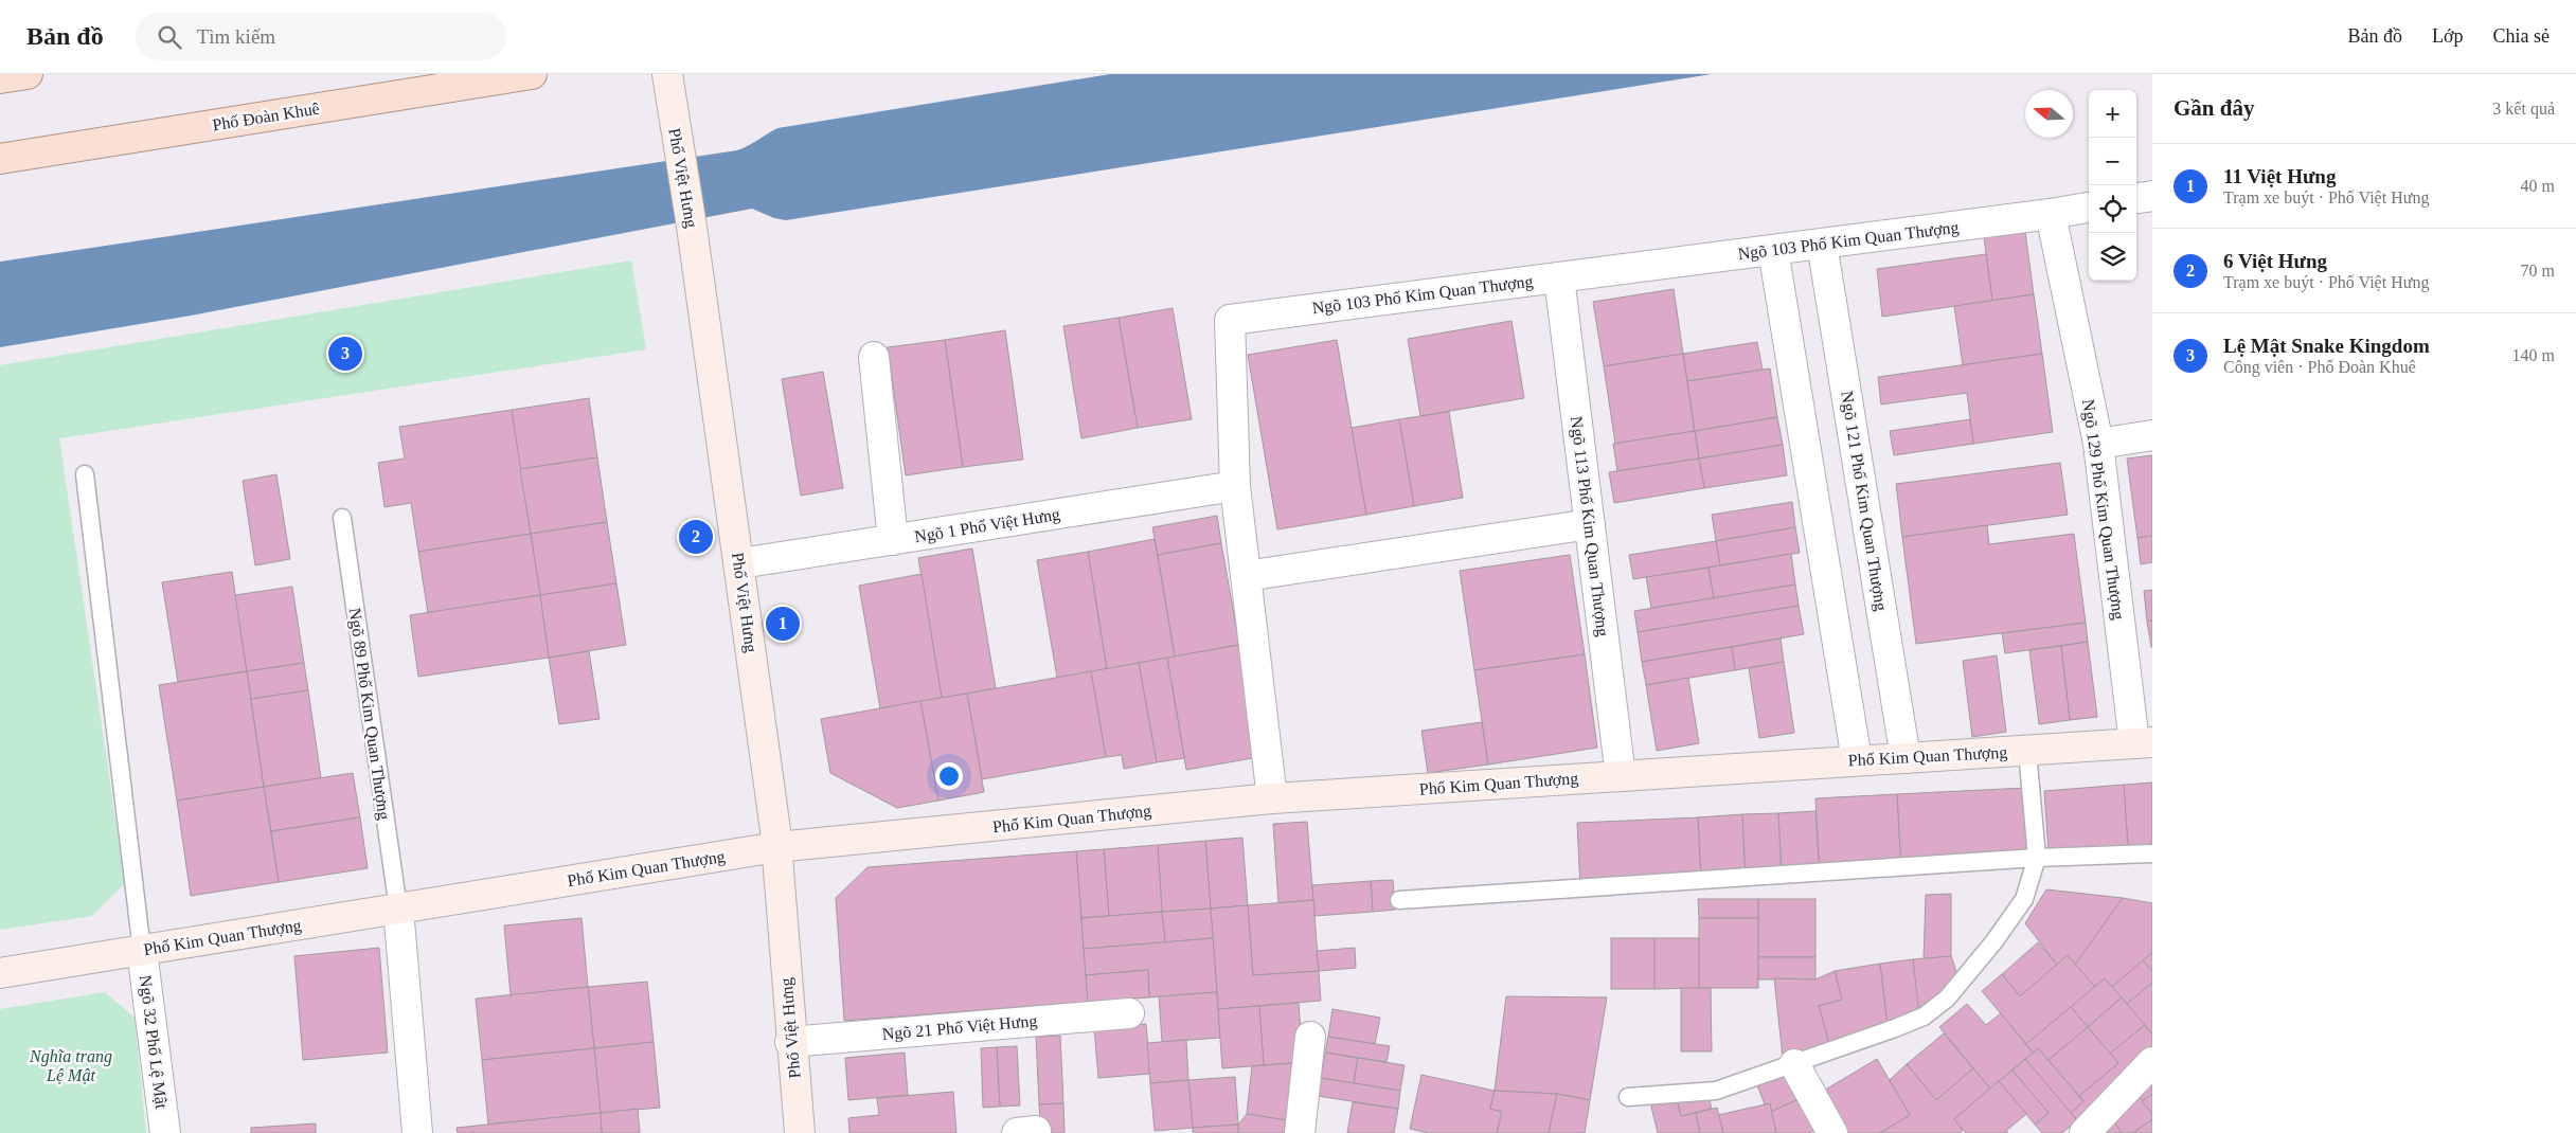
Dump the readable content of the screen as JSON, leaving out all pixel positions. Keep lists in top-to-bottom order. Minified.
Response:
{"streets":{"main road":["Phố Đoàn Khuê"],"street":["Phố Việt Hưng","Ngõ 103 Phố Kim Quan Thượng","Ngõ 121 Phố Kim Quan Thượng","Ngõ 129 Phố Kim Quan Thượng","Ngõ 1 Phố Việt Hưng","Ngõ 113 Phố Kim Quan Thượng","Phố Kim Quan Thượng","Ngõ 21 Phố Việt Hưng","Ngõ 32 Phố Lệ Mật"],"lane":["Ngõ 89 Phố Kim Quan Thượng"]},"crossings":[["Phố Việt Hưng","Ngõ 1 Phố Việt Hưng"],["Phố Việt Hưng","Phố Kim Quan Thượng"],["Phố Việt Hưng","Ngõ 21 Phố Việt Hưng"],["Ngõ 103 Phố Kim Quan Thượng","Ngõ 121 Phố Kim Quan Thượng"],["Ngõ 103 Phố Kim Quan Thượng","Ngõ 129 Phố Kim Quan Thượng"],["Ngõ 103 Phố Kim Quan Thượng","Ngõ 1 Phố Việt Hưng"],["Ngõ 103 Phố Kim Quan Thượng","Ngõ 113 Phố Kim Quan Thượng"],["Ngõ 103 Phố Kim Quan Thượng","Phố Kim Quan Thượng"],["Ngõ 121 Phố Kim Quan Thượng","Phố Kim Quan Thượng"],["Ngõ 129 Phố Kim Quan Thượng","Phố Kim Quan Thượng"],["Ngõ 113 Phố Kim Quan Thượng","Phố Kim Quan Thượng"],["Ngõ 89 Phố Kim Quan Thượng","Phố Kim Quan Thượng"],["Phố Kim Quan Thượng","Ngõ 32 Phố Lệ Mật"]],"parks":["Nghĩa trang Lệ Mật"],"north":"left","page":{"header":"Bản đồ","search":"Tìm kiếm","nav":["Bản đồ","Lớp","Chia sẻ"],"heading":["Gần đây","3 kết quả"],"map_buttons":["+","−"],"list":[{"mark":"1","name":"11 Việt Hưng","note":"Trạm xe buýt · Phố Việt Hưng","value":"40 m"},{"mark":"2","name":"6 Việt Hưng","note":"Trạm xe buýt · Phố Việt Hưng","value":"70 m"},{"mark":"3","name":"Lệ Mật Snake Kingdom","note":"Công viên · Phố Đoàn Khuê","value":"140 m"}],"pins":["3","2","1"]}}
